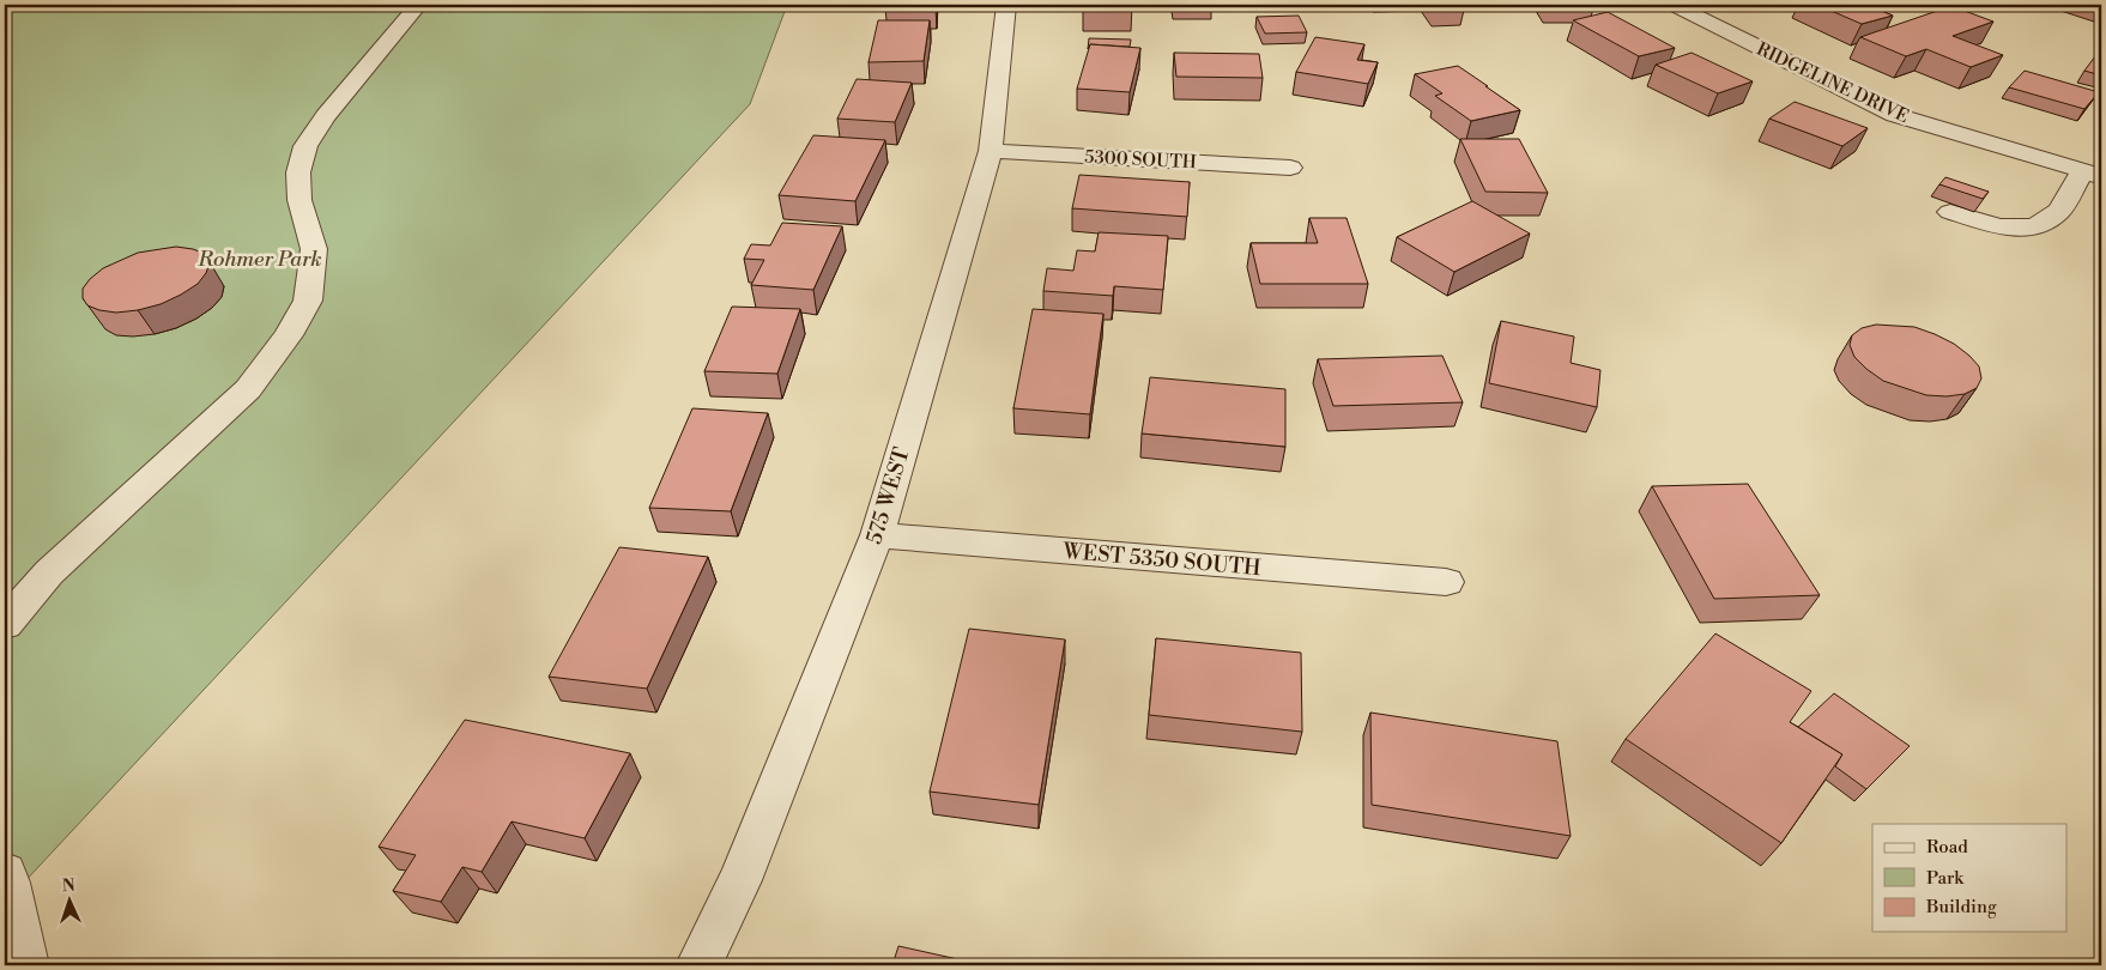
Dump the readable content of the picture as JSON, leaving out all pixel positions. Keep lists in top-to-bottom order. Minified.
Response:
{"streets":{"street":["RIDGELINE DRIVE","5300 SOUTH","575 WEST","WEST 5350 SOUTH"]},"crossings":[["5300 SOUTH","575 WEST"],["575 WEST","WEST 5350 SOUTH"]],"parks":["Rohmer Park"],"legend":["Road","Park","Building"],"north":"top"}
